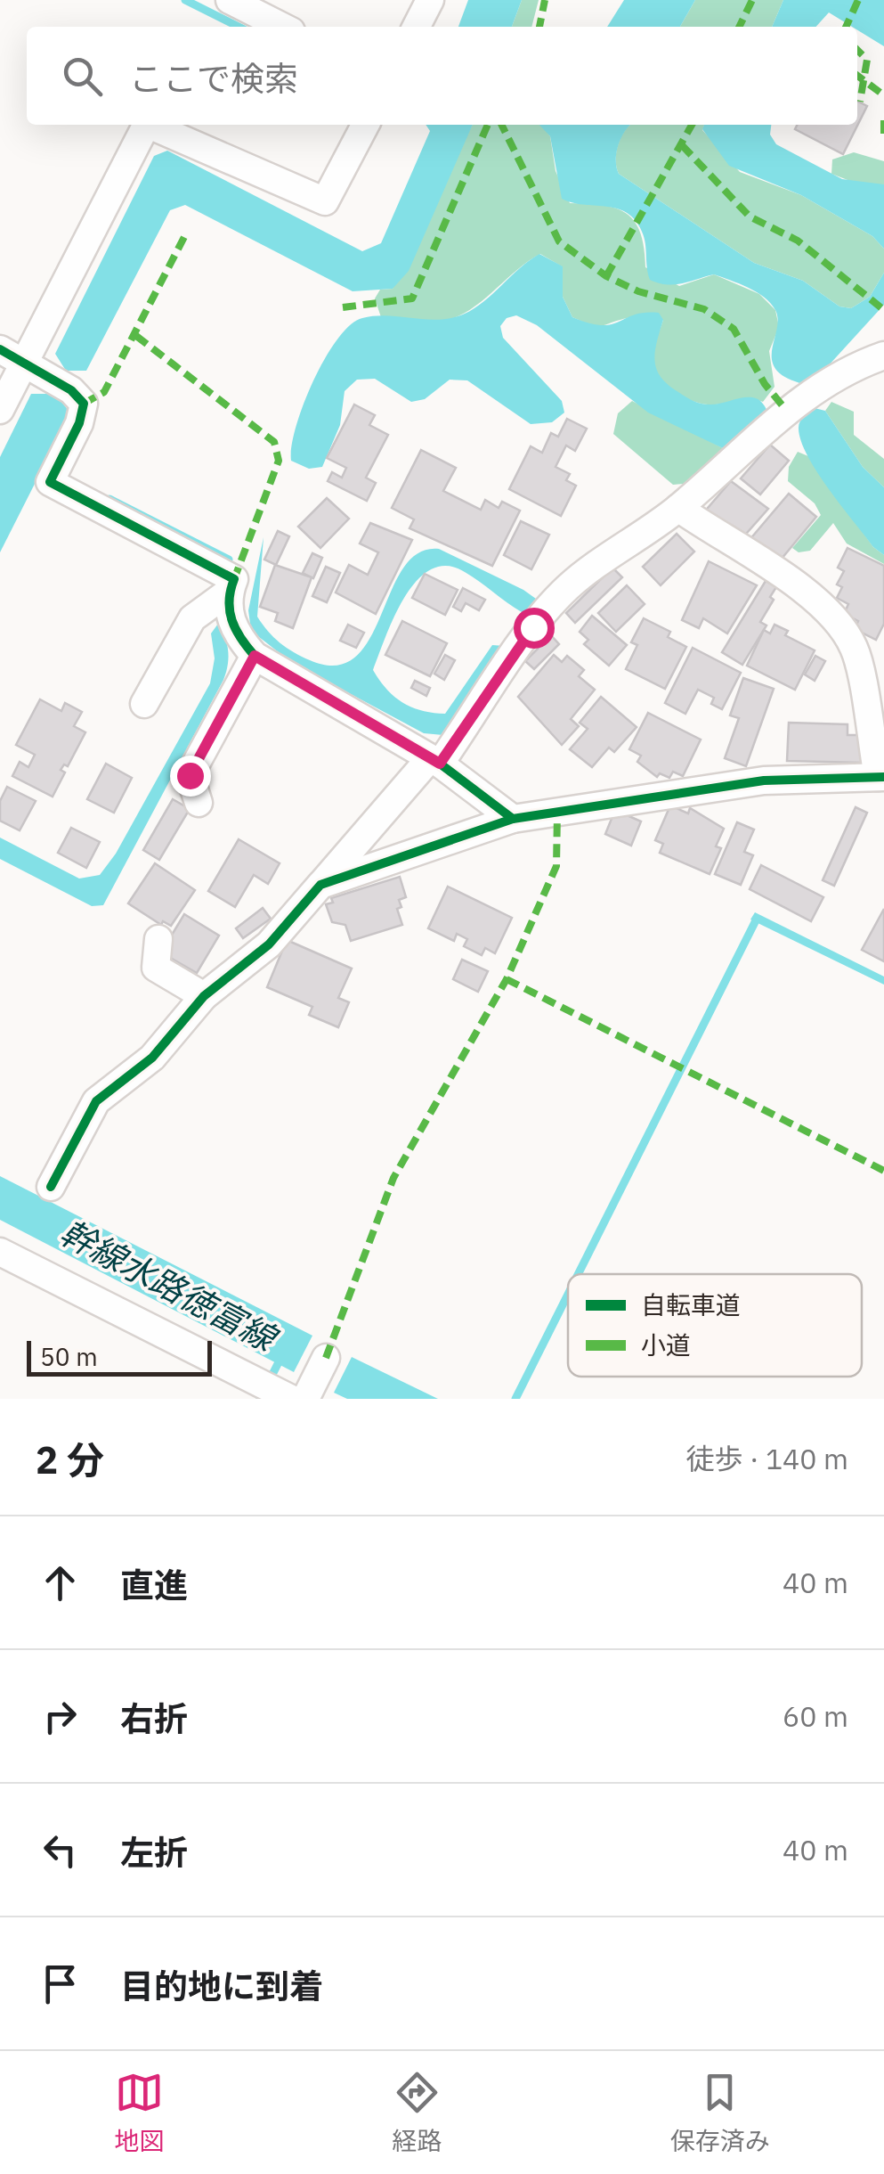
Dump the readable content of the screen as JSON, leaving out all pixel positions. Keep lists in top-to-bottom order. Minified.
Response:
{"water":["幹線水路徳富線"],"legend":["自転車道","小道"],"scale_bar":"50 m","page":{"search":"ここで検索","scale":"50 m","heading":["2 分","徒歩 · 140 m"],"list":[["直進","40 m"],["右折","60 m"],["左折","40 m"],"目的地に到着"],"nav":["地図","経路","保存済み"]}}
